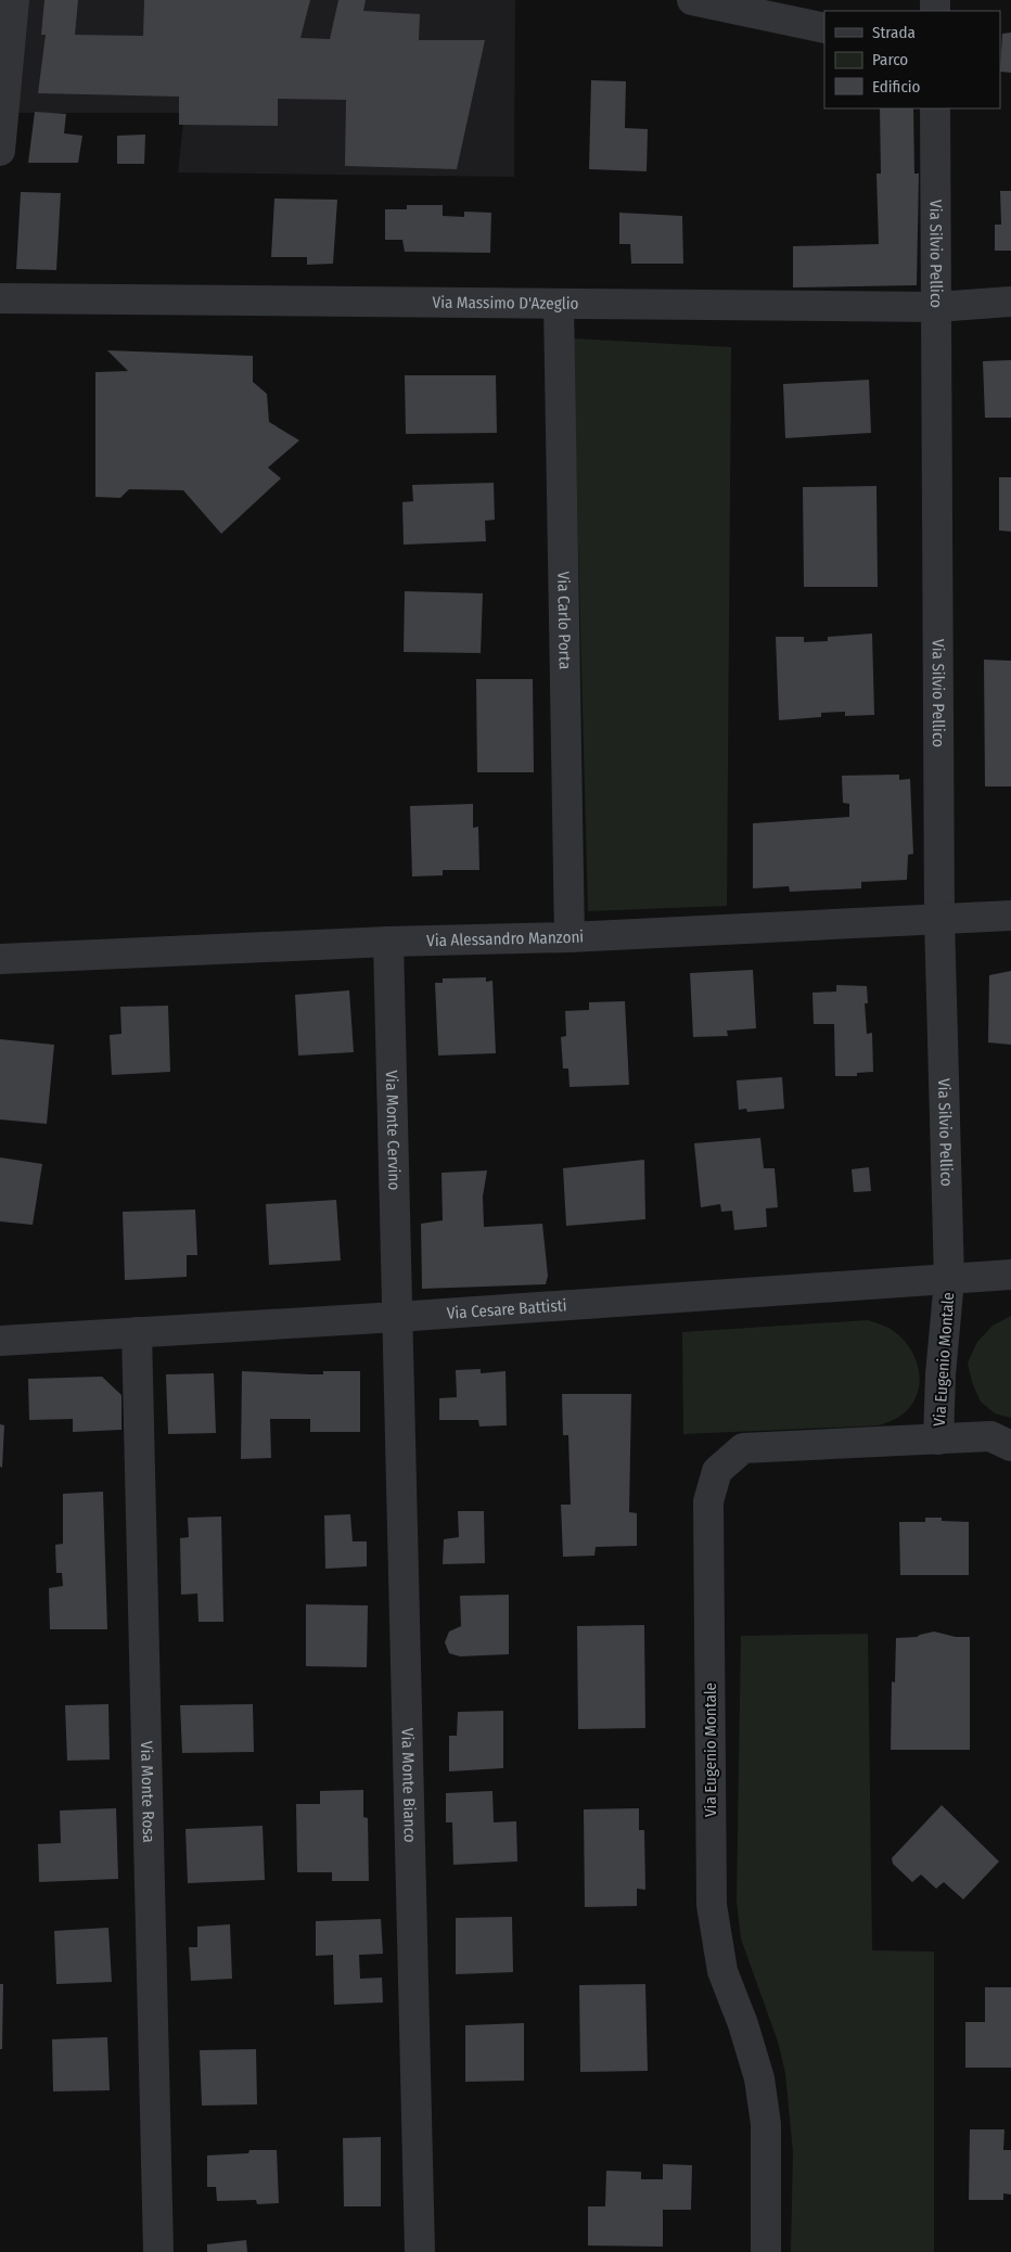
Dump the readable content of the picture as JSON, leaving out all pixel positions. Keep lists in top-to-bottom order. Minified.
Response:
{"streets":{"street":["Via Silvio Pellico","Via Massimo D'Azeglio","Via Carlo Porta","Via Alessandro Manzoni","Via Monte Cervino","Via Cesare Battisti","Via Eugenio Montale","Via Monte Bianco","Via Monte Rosa"]},"crossings":[["Via Silvio Pellico","Via Massimo D'Azeglio"],["Via Silvio Pellico","Via Alessandro Manzoni"],["Via Silvio Pellico","Via Cesare Battisti"],["Via Silvio Pellico","Via Eugenio Montale"],["Via Massimo D'Azeglio","Via Carlo Porta"],["Via Carlo Porta","Via Alessandro Manzoni"],["Via Alessandro Manzoni","Via Monte Cervino"],["Via Monte Cervino","Via Cesare Battisti"],["Via Monte Cervino","Via Monte Bianco"],["Via Cesare Battisti","Via Eugenio Montale"],["Via Cesare Battisti","Via Monte Bianco"],["Via Cesare Battisti","Via Monte Rosa"]],"legend":["Strada","Parco","Edificio"]}
